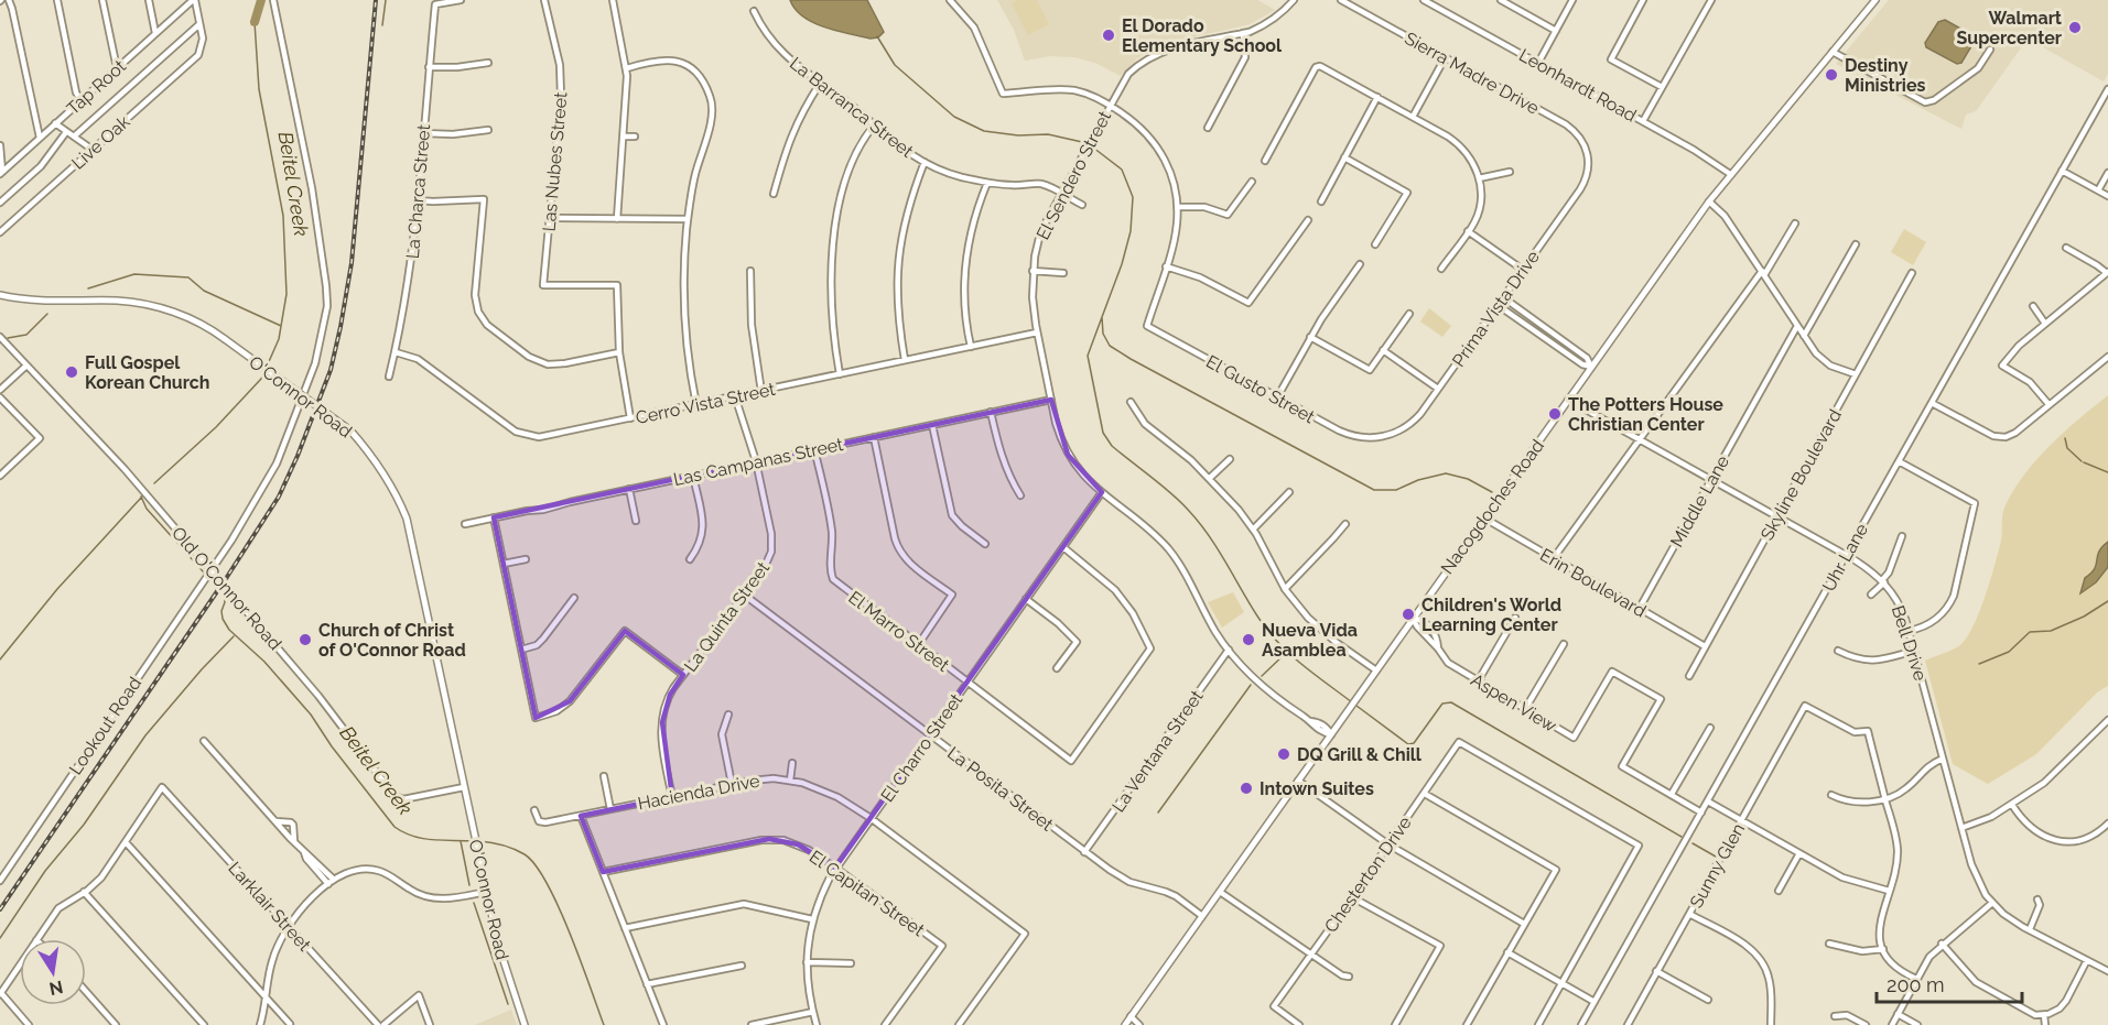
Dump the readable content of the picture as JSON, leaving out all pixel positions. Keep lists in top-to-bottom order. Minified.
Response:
{"streets":{"main road":["O'Connor Road","Nacogdoches Road"],"street":["Sierra Madre Drive","Leonhardt Road","Tap Root","La Barranca Street","Live Oak","Las Nubes Street","El Sendero Street","La Charca Street","Prima Vista Drive","El Gusto Street","Cerro Vista Street","Las Campanas Street","Skyline Boulevard","Middle Lane","Uhr Lane","Erin Boulevard","Old O'Connor Road","La Quinta Street","El Marro Street","Bell Drive","Aspen View","Lookout Road","El Charro Street","La Ventana Street","La Posita Street","Hacienda Drive","Sunny Glen","Chesterton Drive","El Capitan Street","Larklair Street"]},"crossings":[["Sierra Madre Drive","Prima Vista Drive"],["Leonhardt Road","Nacogdoches Road"],["La Barranca Street","El Sendero Street"],["El Sendero Street","Cerro Vista Street"],["El Sendero Street","Las Campanas Street"],["El Sendero Street","Nacogdoches Road"],["El Sendero Street","El Charro Street"],["El Sendero Street","La Ventana Street"],["La Charca Street","Cerro Vista Street"],["Prima Vista Drive","El Gusto Street"],["O'Connor Road","Old O'Connor Road"],["Cerro Vista Street","La Quinta Street"],["Las Campanas Street","La Quinta Street"],["Las Campanas Street","El Marro Street"],["Skyline Boulevard","Erin Boulevard"],["Skyline Boulevard","Bell Drive"],["Middle Lane","Erin Boulevard"],["Middle Lane","Bell Drive"],["Nacogdoches Road","Erin Boulevard"],["Nacogdoches Road","Bell Drive"],["Nacogdoches Road","Aspen View"],["Nacogdoches Road","La Posita Street"],["Uhr Lane","Bell Drive"],["Uhr Lane","Aspen View"],["Old O'Connor Road","Lookout Road"],["La Quinta Street","La Posita Street"],["La Quinta Street","Hacienda Drive"],["El Marro Street","El Charro Street"],["El Charro Street","La Posita Street"],["El Charro Street","Hacienda Drive"],["El Charro Street","El Capitan Street"],["La Ventana Street","La Posita Street"]],"water":["Beitel Creek"],"places":["Walmart Supercenter","El Dorado Elementary School","Destiny Ministries","Full Gospel Korean Church","The Potters House Christian Center","Children's World Learning Center","Church of Christ of O'Connor Road","Nueva Vida Asamblea","DQ Grill & Chill","Intown Suites"],"scale_bar":"200 m","north":"bottom"}
